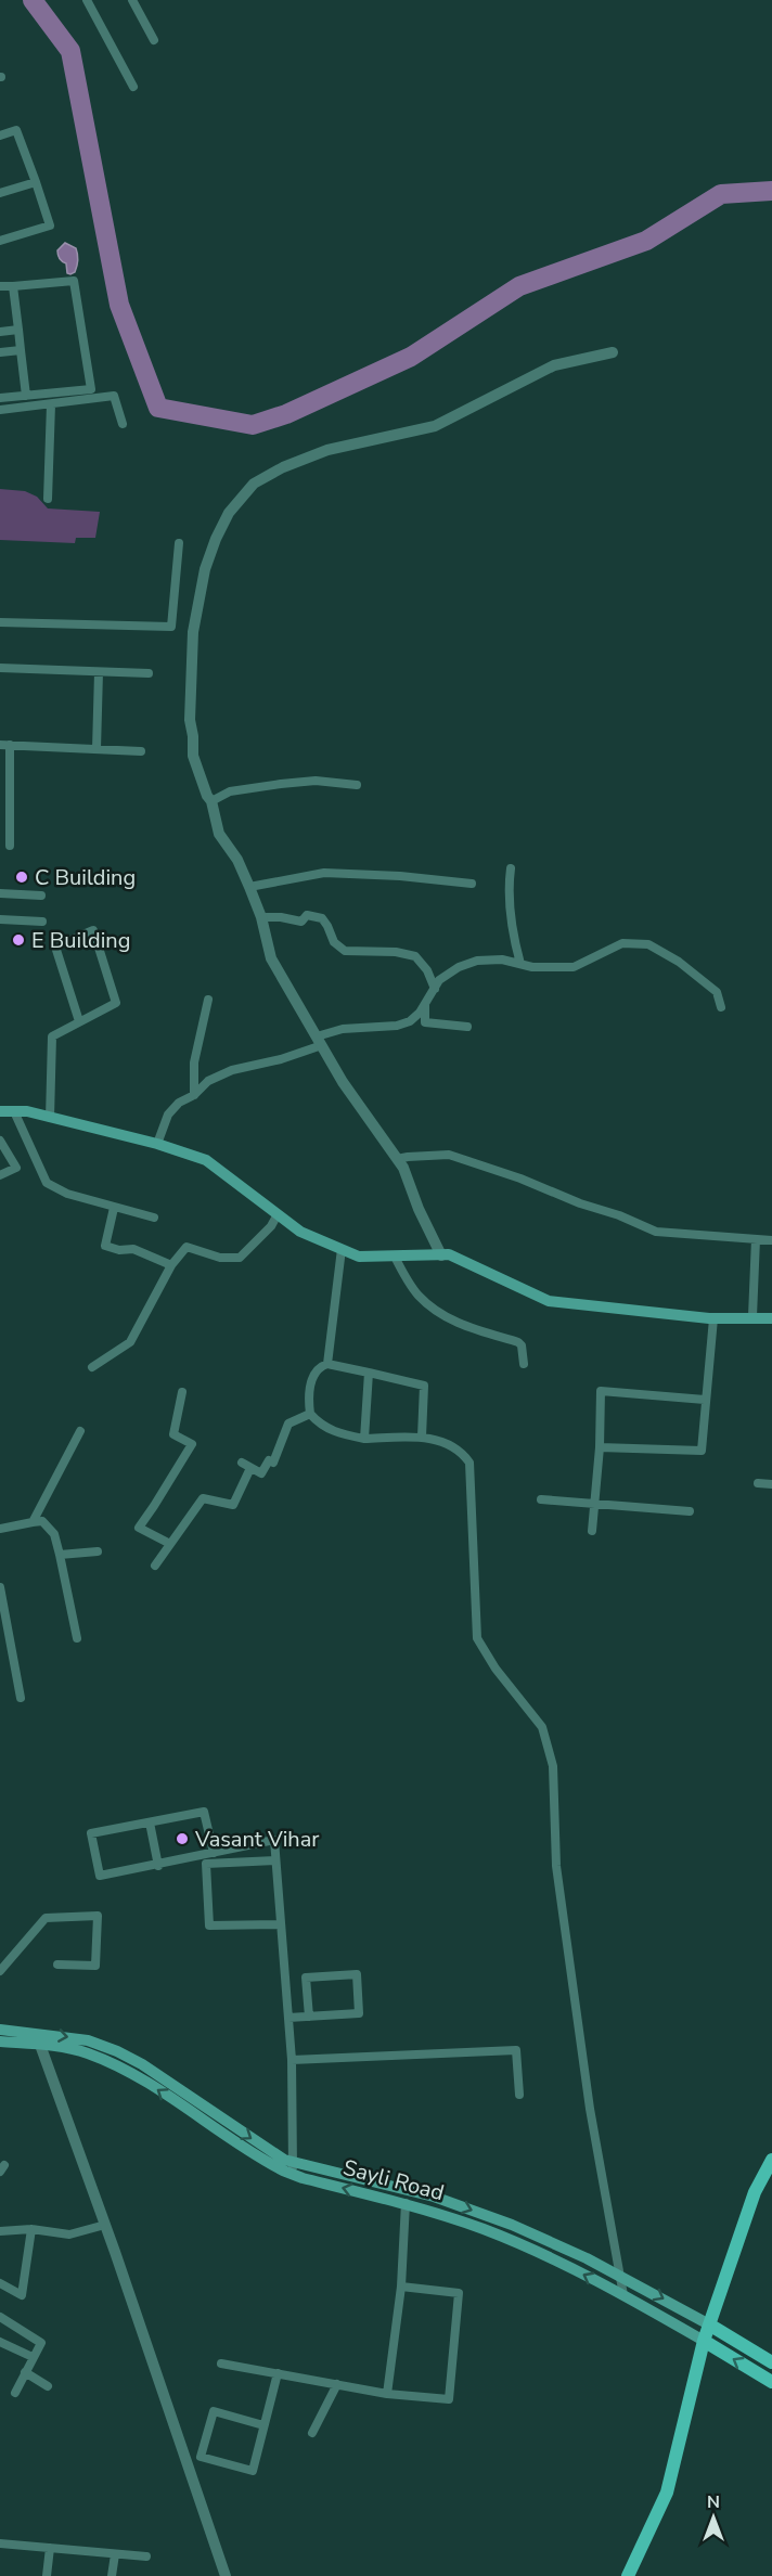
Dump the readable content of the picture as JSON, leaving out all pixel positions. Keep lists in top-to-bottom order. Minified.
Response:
{"streets":{"main road":["Sayli Road"]},"places":["C Building","E Building","Vasant Vihar"],"north":"top"}
